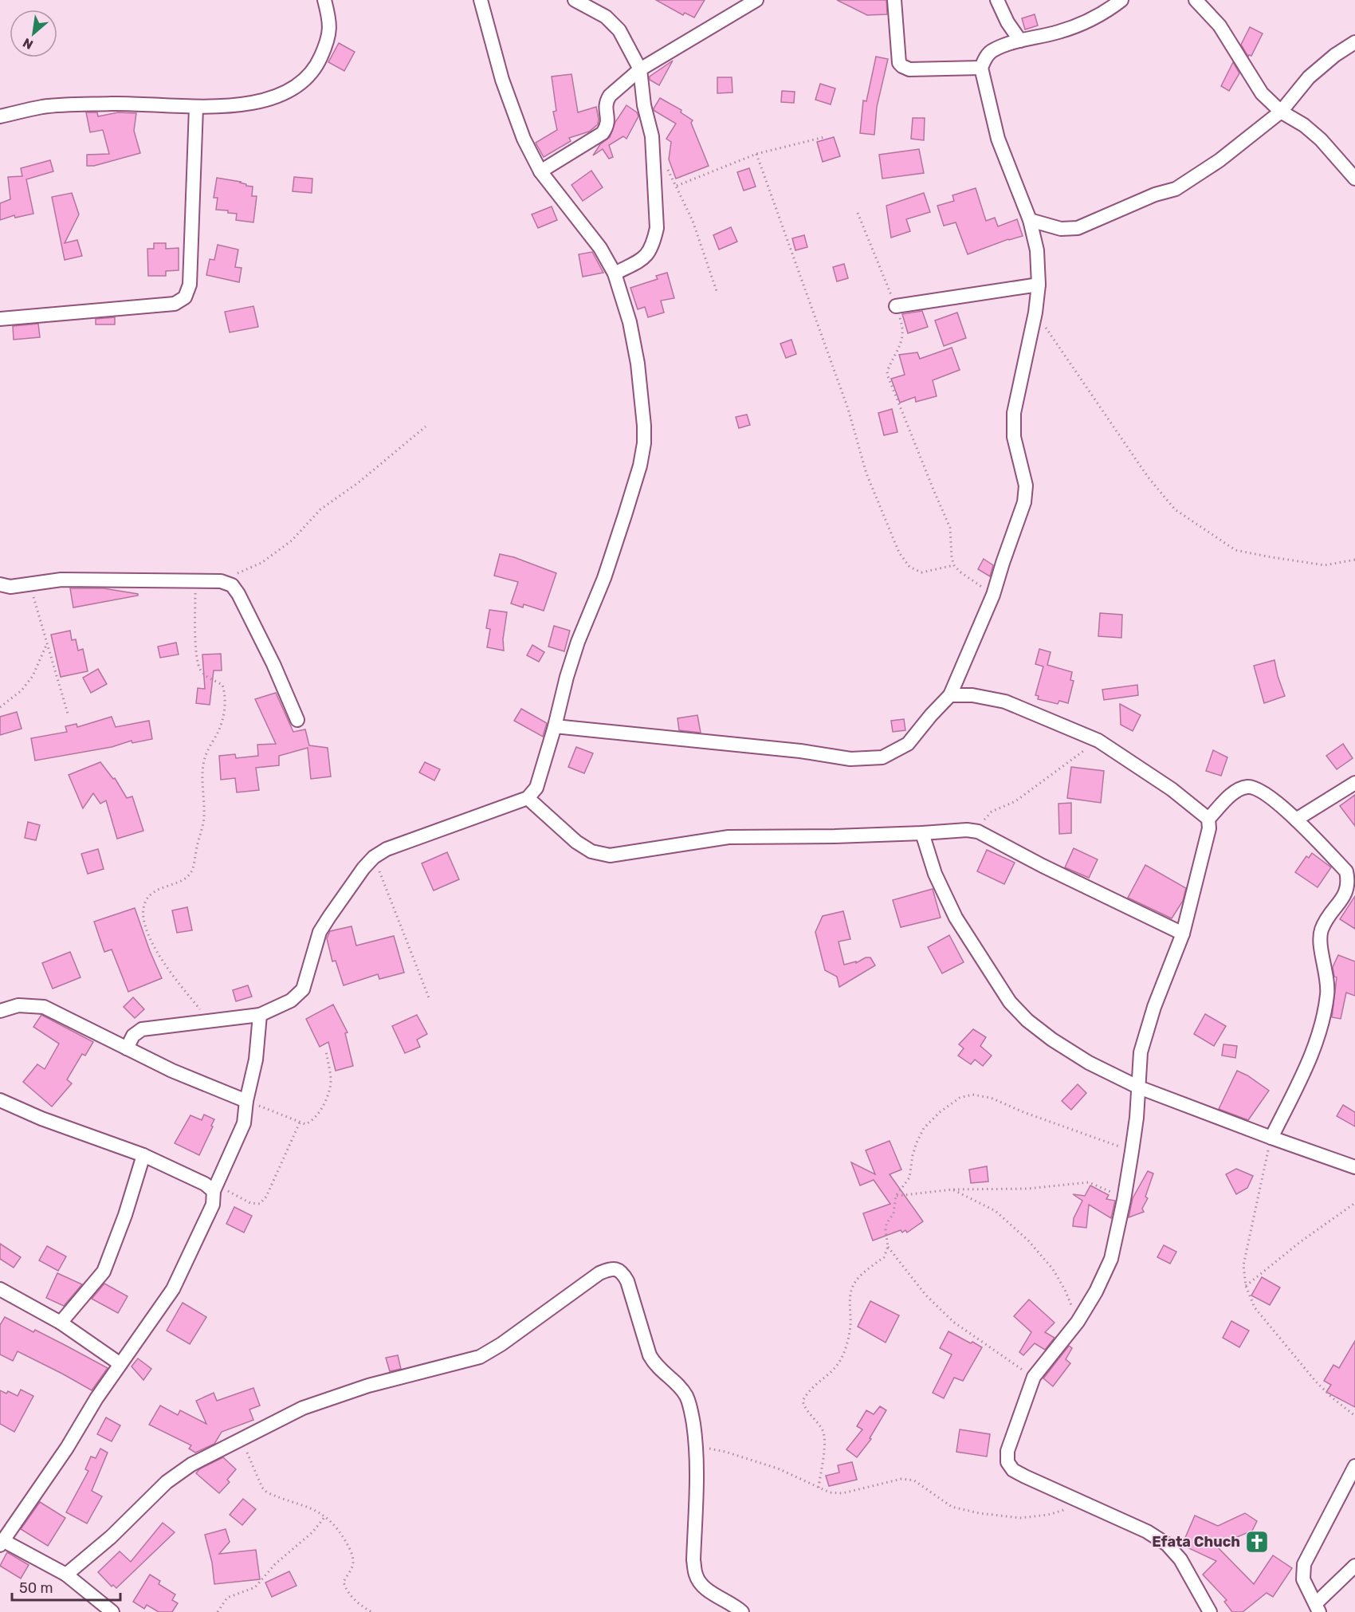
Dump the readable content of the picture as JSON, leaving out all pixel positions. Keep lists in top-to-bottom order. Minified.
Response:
{"places":{"church":["Efata Chuch"]},"scale_bar":"50 m","north":"bottom left"}
